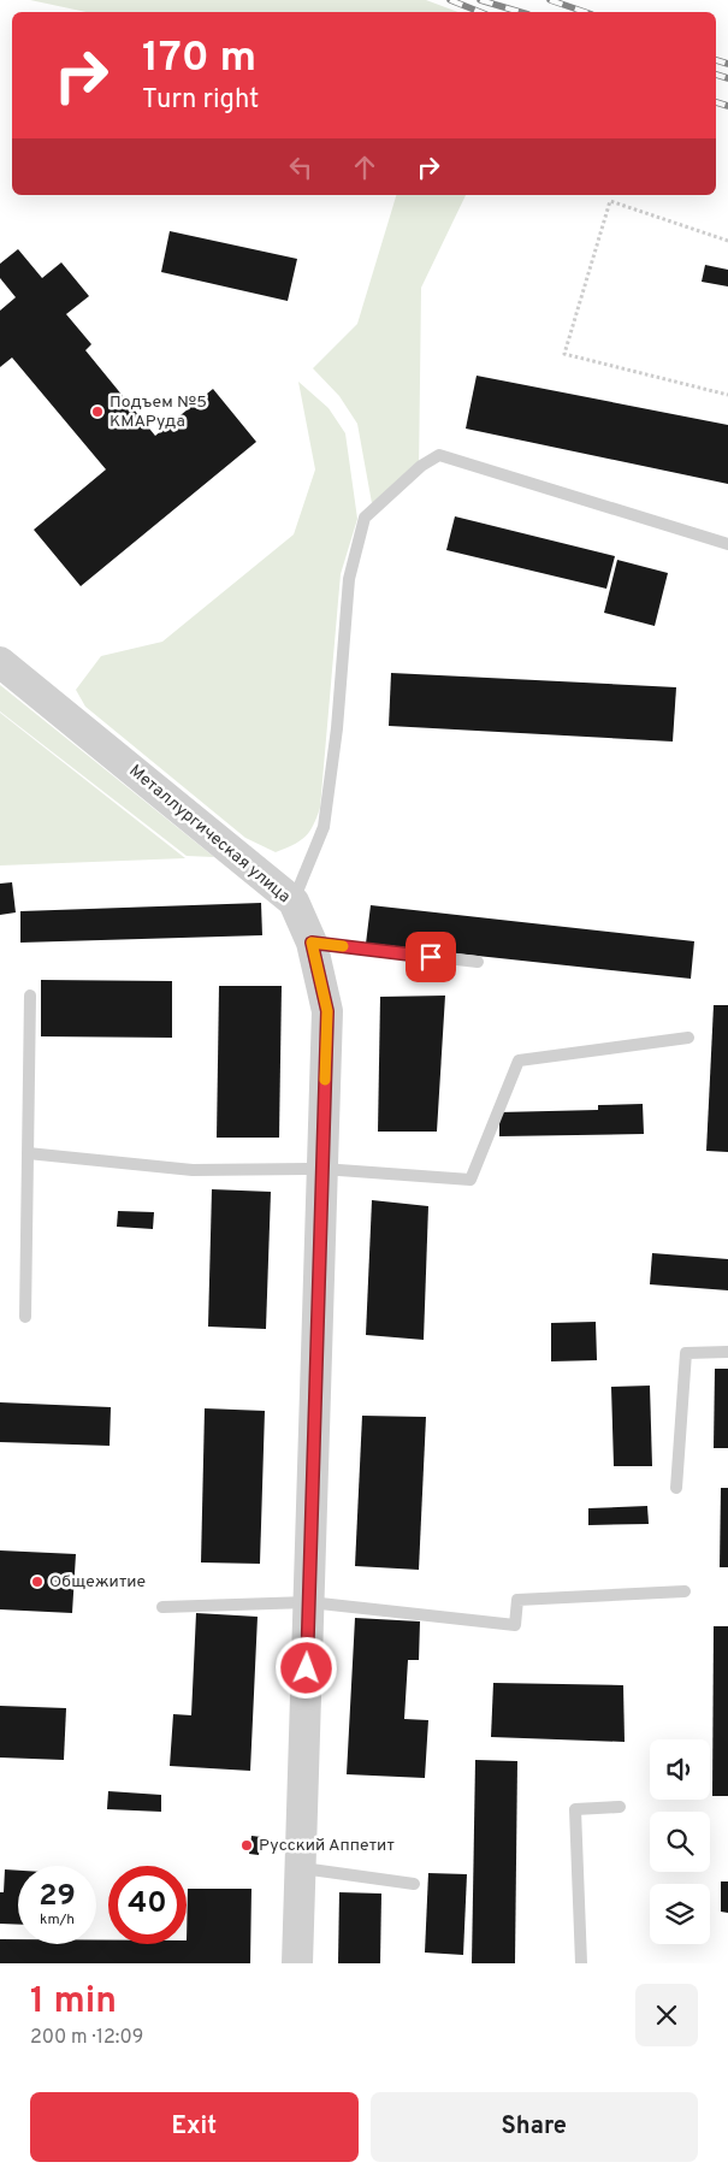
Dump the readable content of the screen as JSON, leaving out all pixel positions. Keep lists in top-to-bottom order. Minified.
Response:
{"streets":{"street":["Металлургическая улица"]},"places":["Подъем №5 КМАРуда","Общежитие","Русский Аппетит"],"page":{"turn":["170 m","Turn right"],"speed":"29 km/h","limit":"40","heading":["1 min","200 m · 12:09"],"buttons":["Exit","Share"]}}
